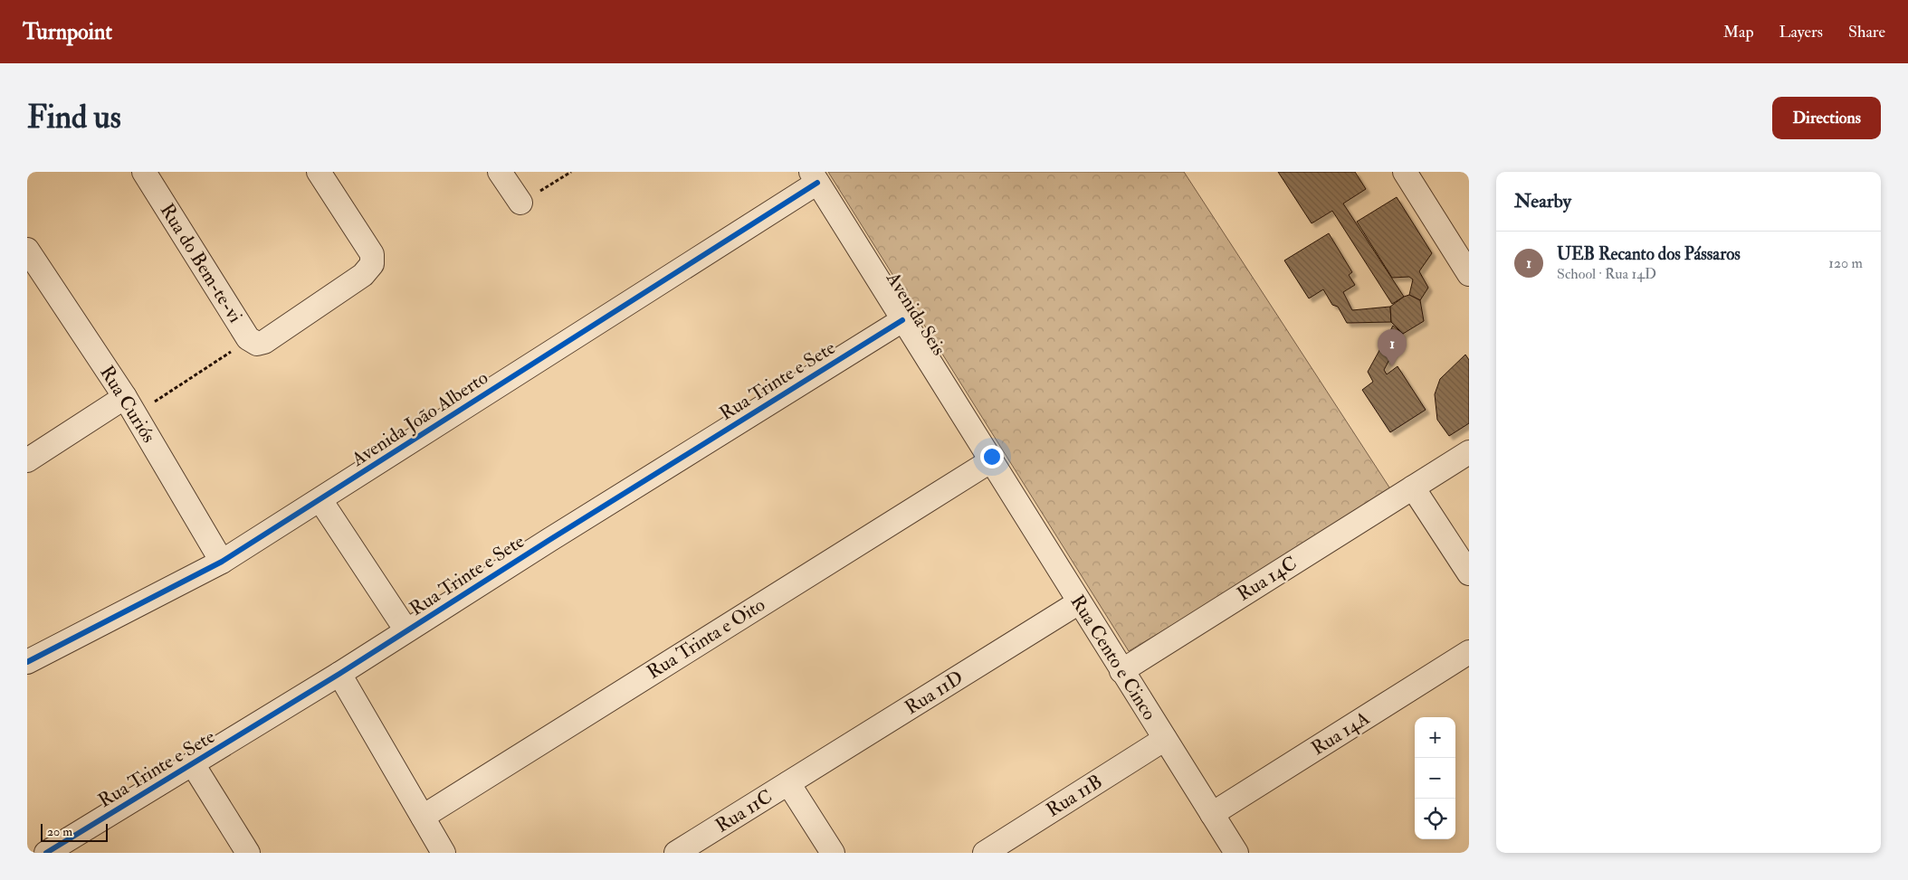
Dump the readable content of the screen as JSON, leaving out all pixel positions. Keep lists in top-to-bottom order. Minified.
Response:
{"streets":{"street":["Rua do Bem-te-vi","Avenida Seis","Rua Trinte e Sete","Rua Curiós","Avenida João Alberto","Rua 14C","Rua Trinta e Oito","Rua Cento e Cinco","Rua 11D","Rua 14A","Rua 11B","Rua 11C"]},"crossings":[["Avenida Seis","Rua Trinte e Sete"],["Avenida Seis","Avenida João Alberto"],["Avenida Seis","Rua Trinta e Oito"],["Avenida Seis","Rua Cento e Cinco"],["Rua Curiós","Avenida João Alberto"],["Rua 14C","Rua Cento e Cinco"],["Rua Trinta e Oito","Rua Cento e Cinco"],["Rua Cento e Cinco","Rua 11D"],["Rua Cento e Cinco","Rua 14A"],["Rua Cento e Cinco","Rua 11B"],["Rua 11D","Rua 11C"]],"scale_bar":"20 m","page":{"header":"Turnpoint","nav":["Map","Layers","Share"],"buttons":"Directions","title":"Find us","heading":"Nearby","list":[{"mark":"1","name":"UEB Recanto dos Pássaros","note":"School · Rua 14D","value":"120 m"}],"pins":"1","map_buttons":["+","−"],"scale":"20 m"}}
